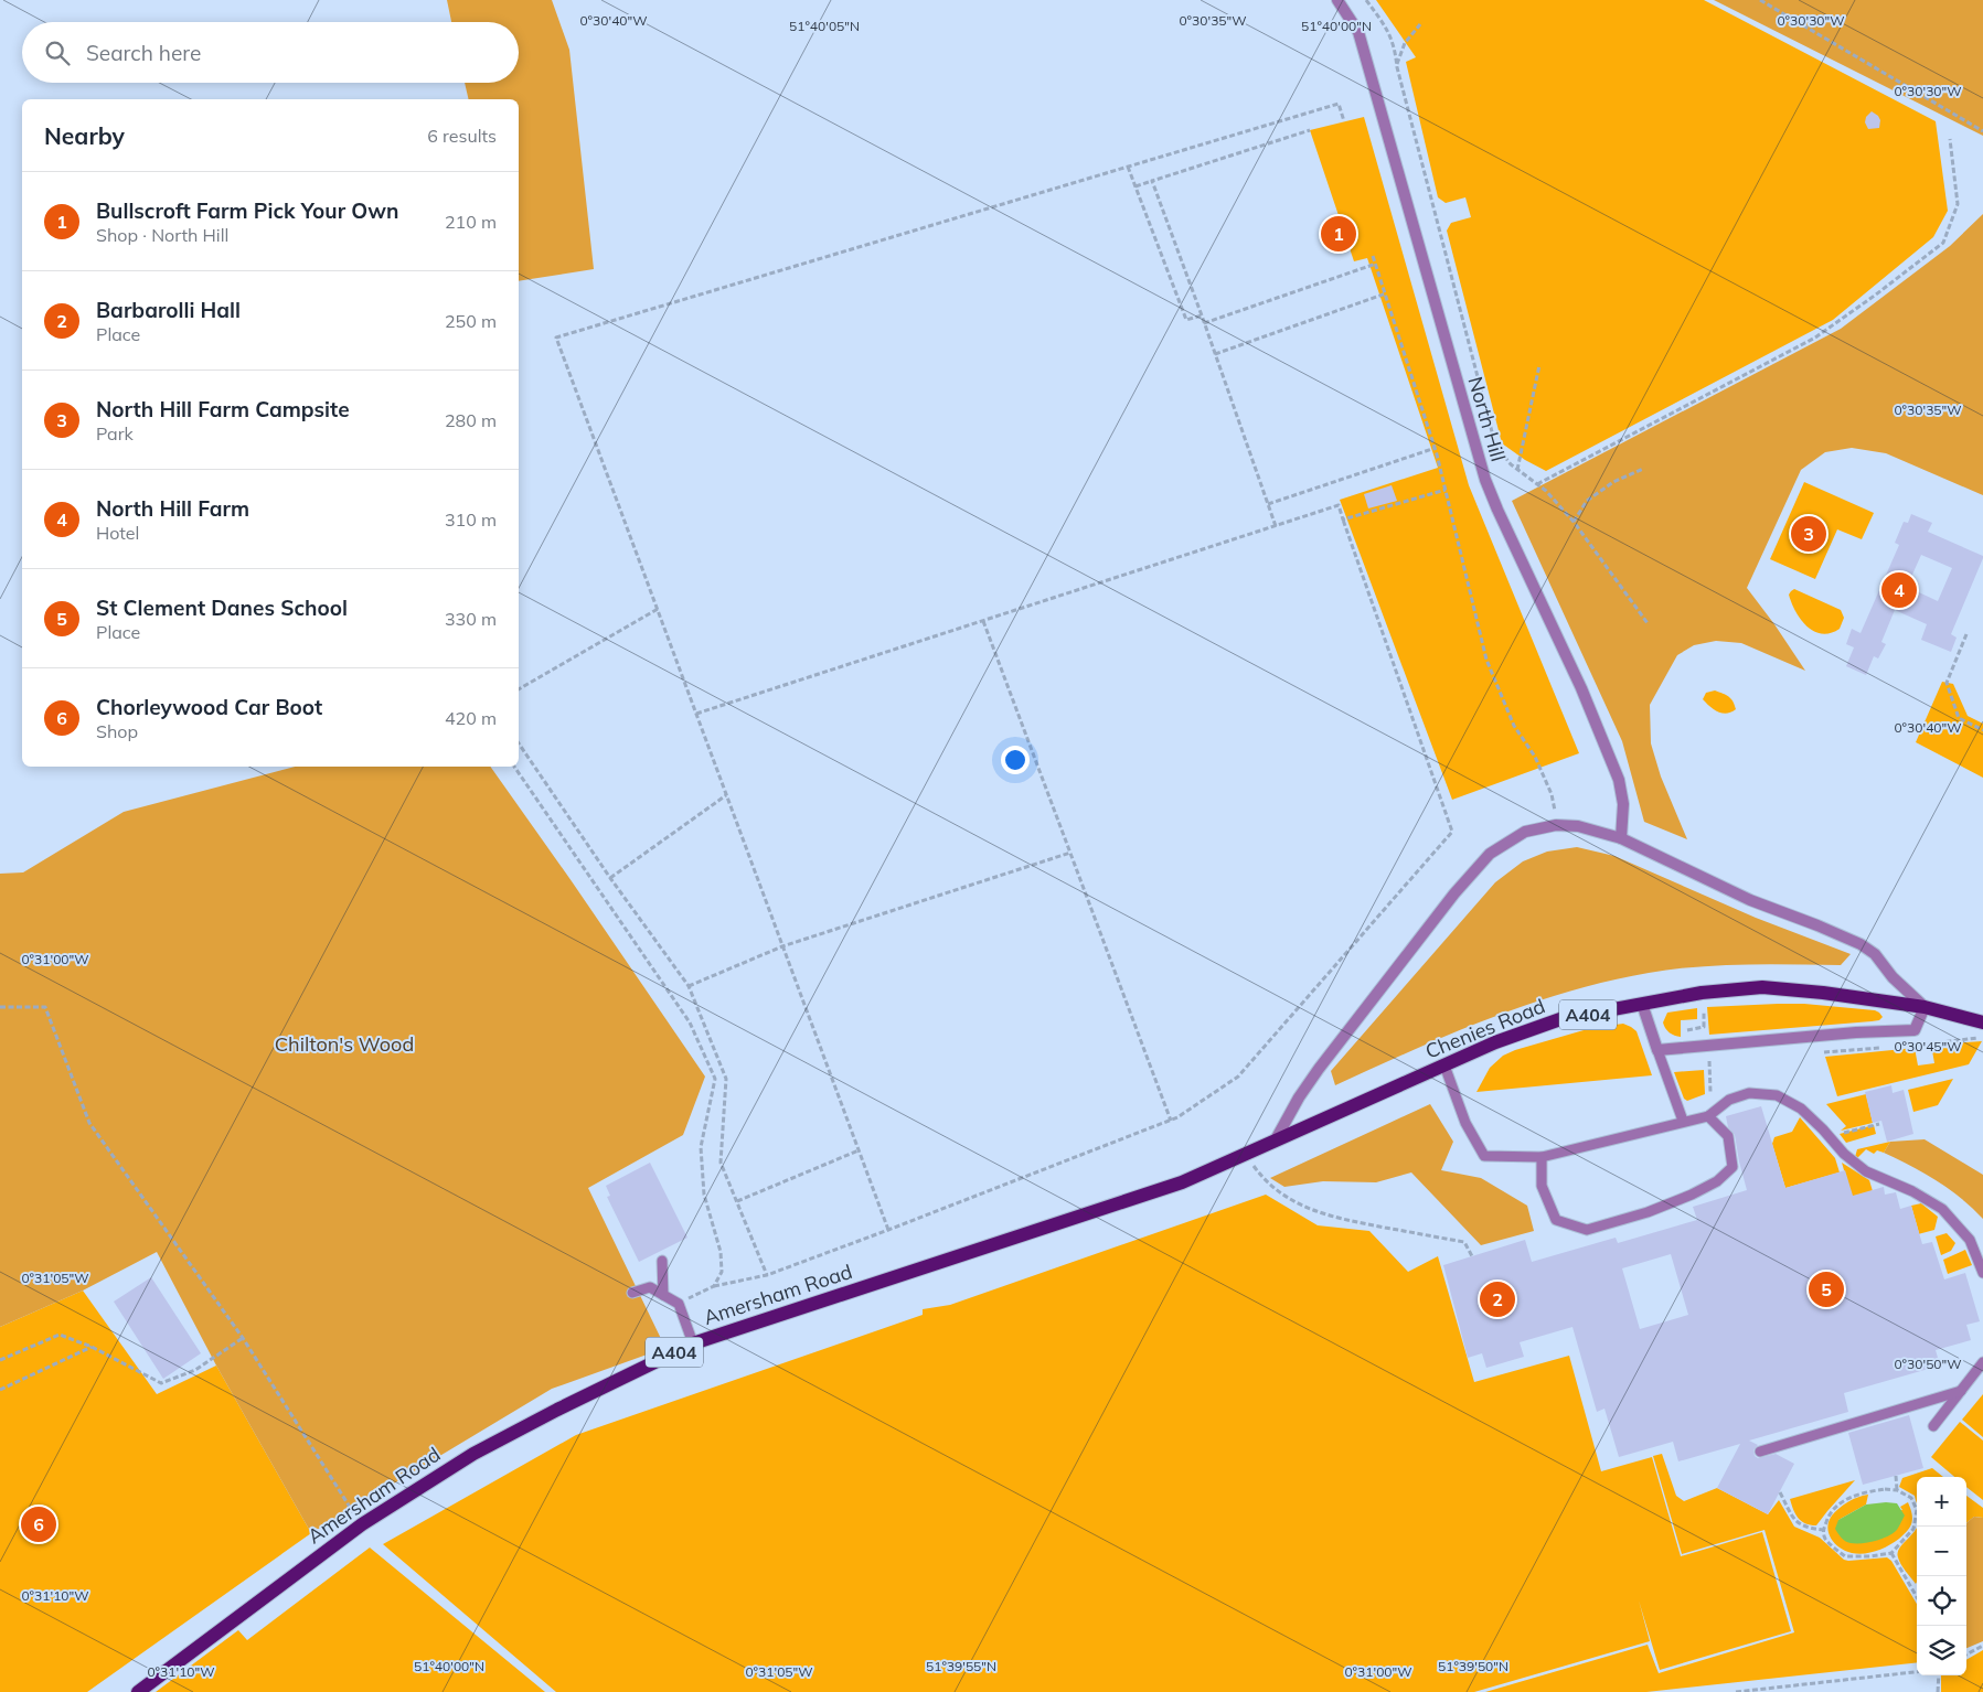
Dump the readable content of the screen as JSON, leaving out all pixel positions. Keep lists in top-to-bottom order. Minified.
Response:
{"streets":{"main road":["A404","Chenies Road","Amersham Road"],"street":["North Hill"]},"crossings":[["Chenies Road","Amersham Road"]],"parks":["Chilton's Wood"],"page":{"search":"Search here","heading":["Nearby","6 results"],"list":[{"mark":"1","name":"Bullscroft Farm Pick Your Own","note":"Shop · North Hill","value":"210 m"},{"mark":"2","name":"Barbarolli Hall","note":"Place","value":"250 m"},{"mark":"3","name":"North Hill Farm Campsite","note":"Park","value":"280 m"},{"mark":"4","name":"North Hill Farm","note":"Hotel","value":"310 m"},{"mark":"5","name":"St Clement Danes School","note":"Place","value":"330 m"},{"mark":"6","name":"Chorleywood Car Boot","note":"Shop","value":"420 m"}],"pins":["1","3","4","5","2","6"],"map_buttons":["+","−"]},"coordinates":["0°30'40\"W","0°30'35\"W","0°30'30\"W","51°40'05\"N","51°40'00\"N","0°31'00\"W","0°30'45\"W","0°31'05\"W","0°30'50\"W","0°31'10\"W","51°39'55\"N","51°39'50\"N"]}
